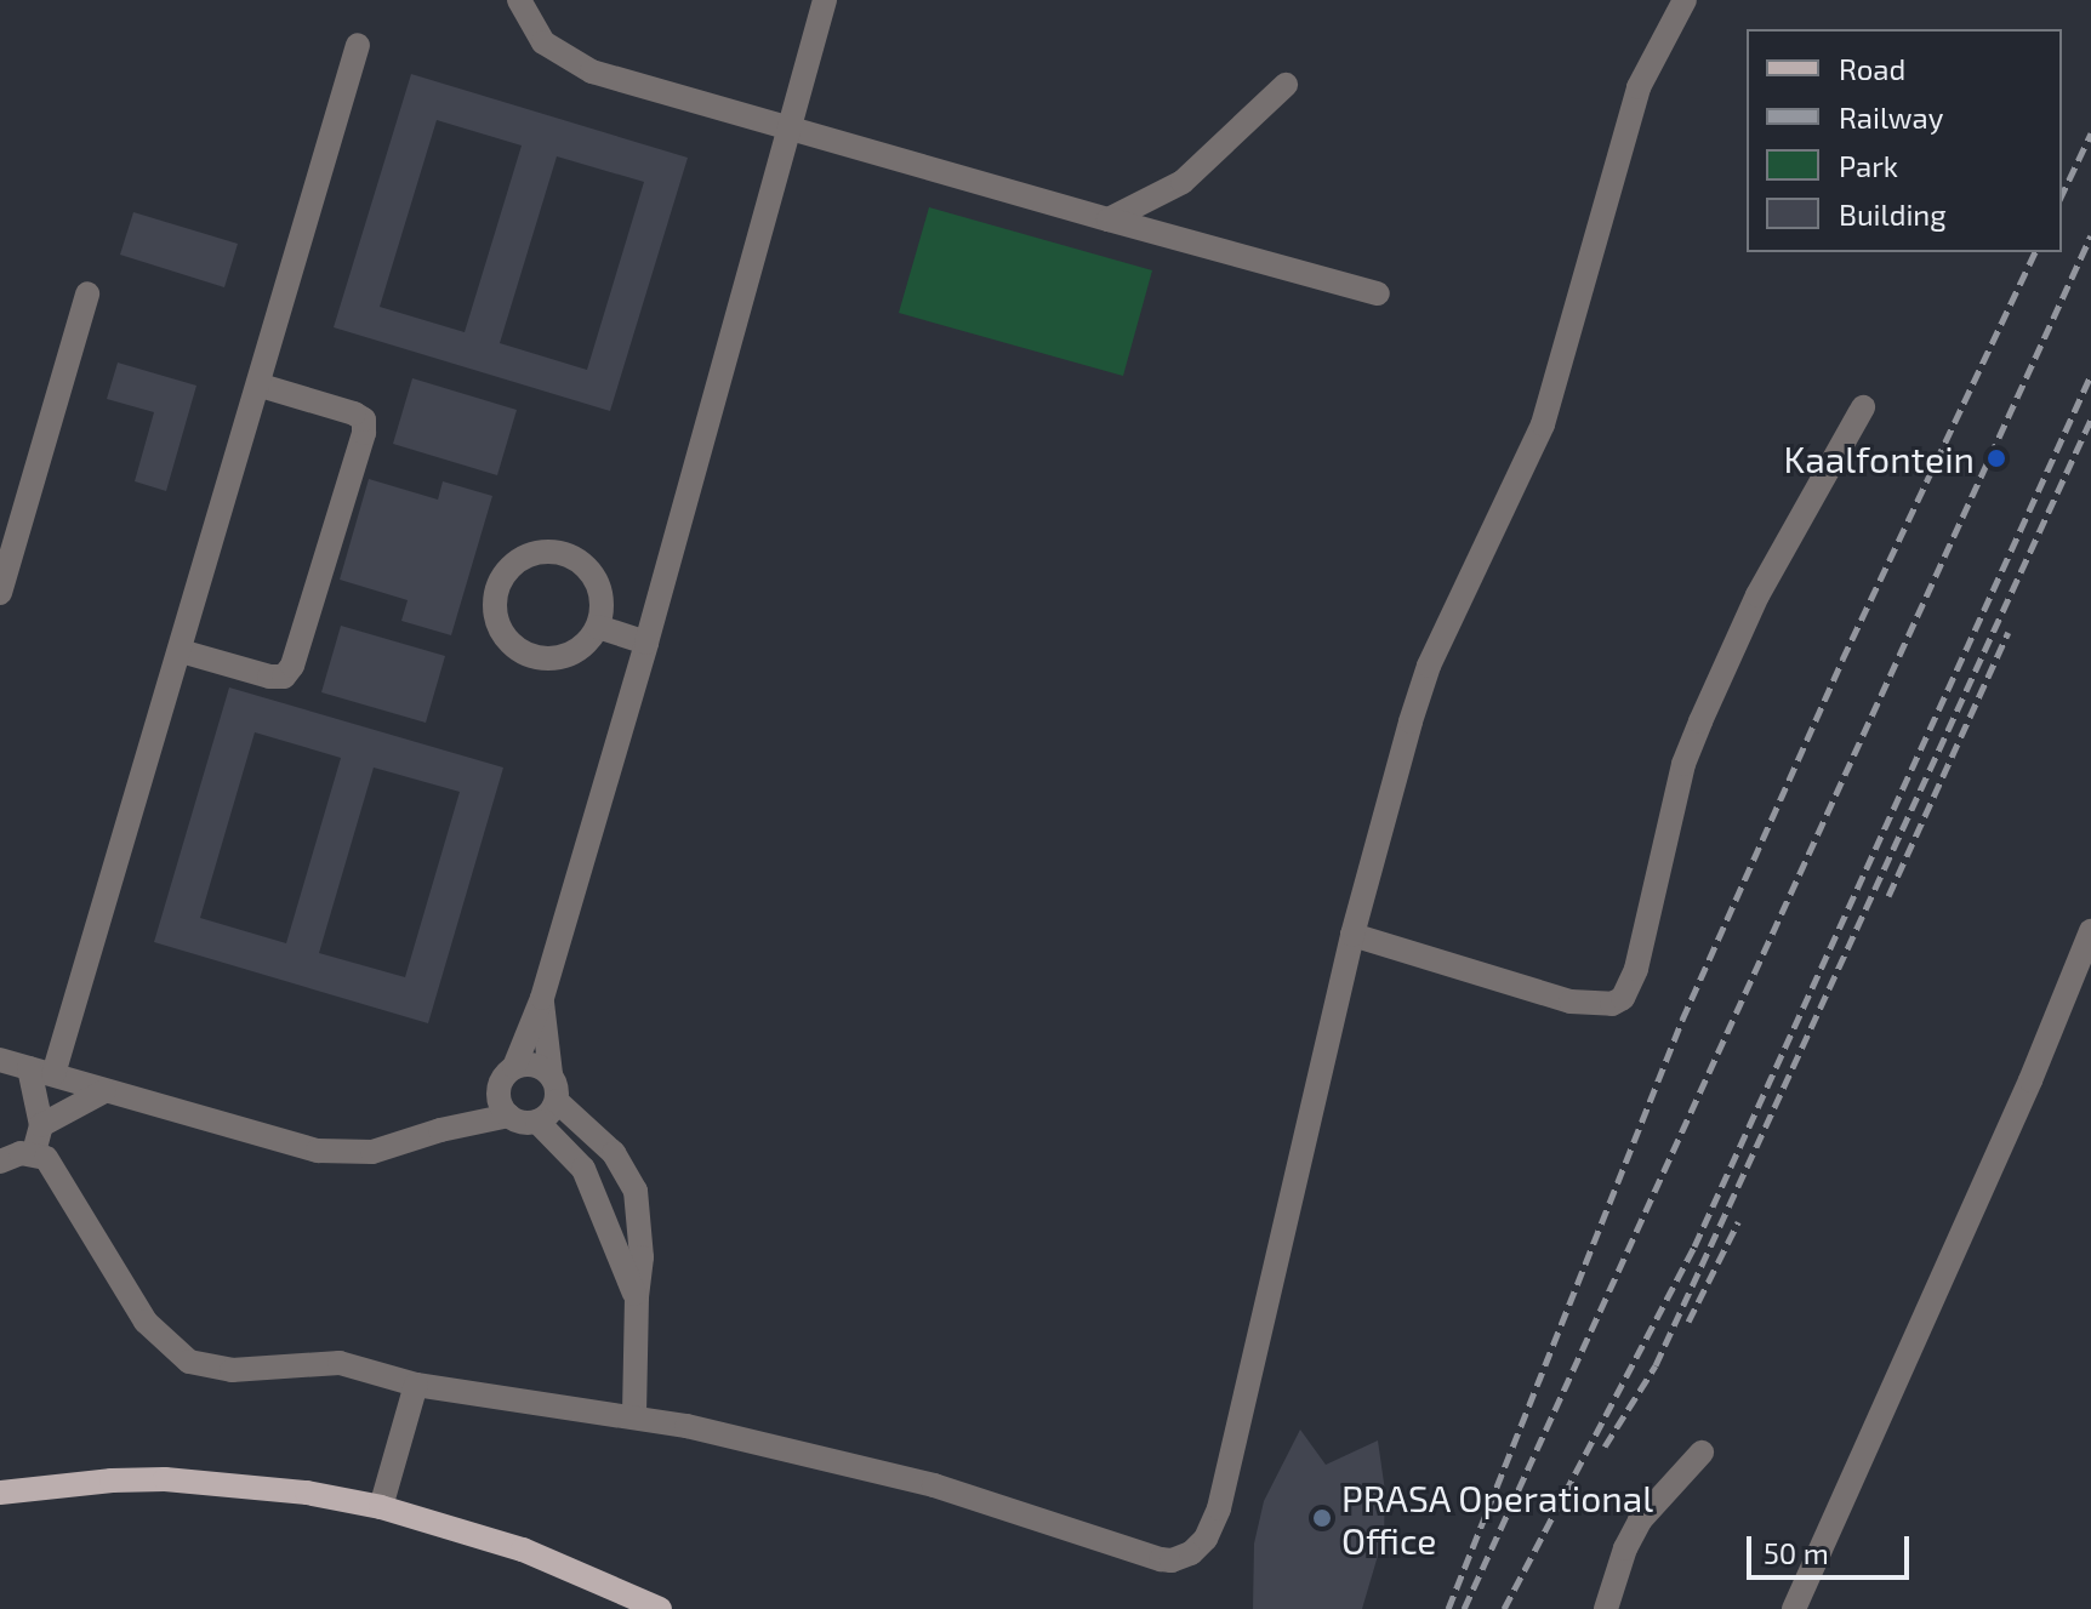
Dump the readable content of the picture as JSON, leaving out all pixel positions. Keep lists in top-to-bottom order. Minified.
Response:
{"places":["Kaalfontein","PRASA Operational Office"],"legend":["Road","Railway","Park","Building"],"scale_bar":"50 m"}
